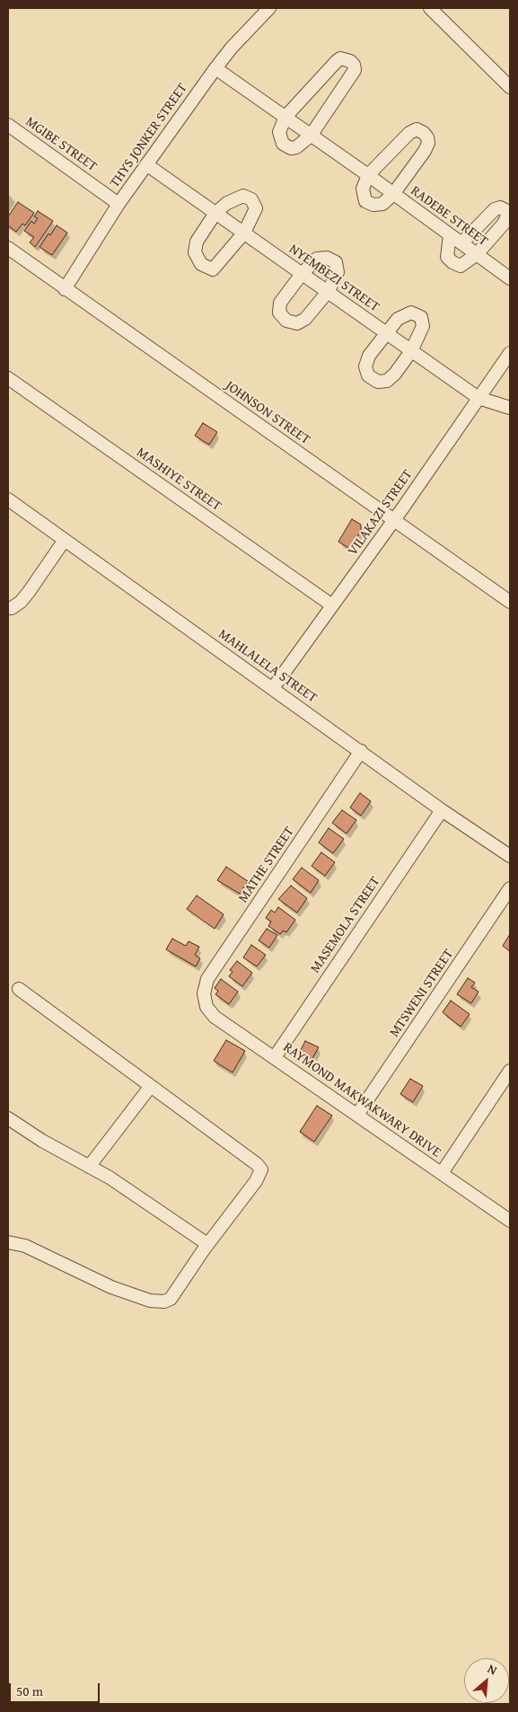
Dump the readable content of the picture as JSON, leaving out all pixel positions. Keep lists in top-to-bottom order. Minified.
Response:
{"streets":{"street":["THYS JONKER STREET","MGIBE STREET","RADEBE STREET","NYEMBEZI STREET","JOHNSON STREET","MASHIYE STREET","VILAKAZI STREET","MAHLALELA STREET","MATHE STREET","MASEMOLA STREET","MTSWENI STREET","RAYMOND MAKWAKWARY DRIVE"]},"crossings":[["THYS JONKER STREET","MGIBE STREET"],["THYS JONKER STREET","RADEBE STREET"],["THYS JONKER STREET","NYEMBEZI STREET"],["THYS JONKER STREET","JOHNSON STREET"],["NYEMBEZI STREET","VILAKAZI STREET"],["JOHNSON STREET","VILAKAZI STREET"],["MASHIYE STREET","VILAKAZI STREET"],["VILAKAZI STREET","MAHLALELA STREET"],["MAHLALELA STREET","MATHE STREET"],["MAHLALELA STREET","MASEMOLA STREET"],["MATHE STREET","RAYMOND MAKWAKWARY DRIVE"],["MASEMOLA STREET","RAYMOND MAKWAKWARY DRIVE"],["MTSWENI STREET","RAYMOND MAKWAKWARY DRIVE"]],"scale_bar":"50 m","north":"top right"}
